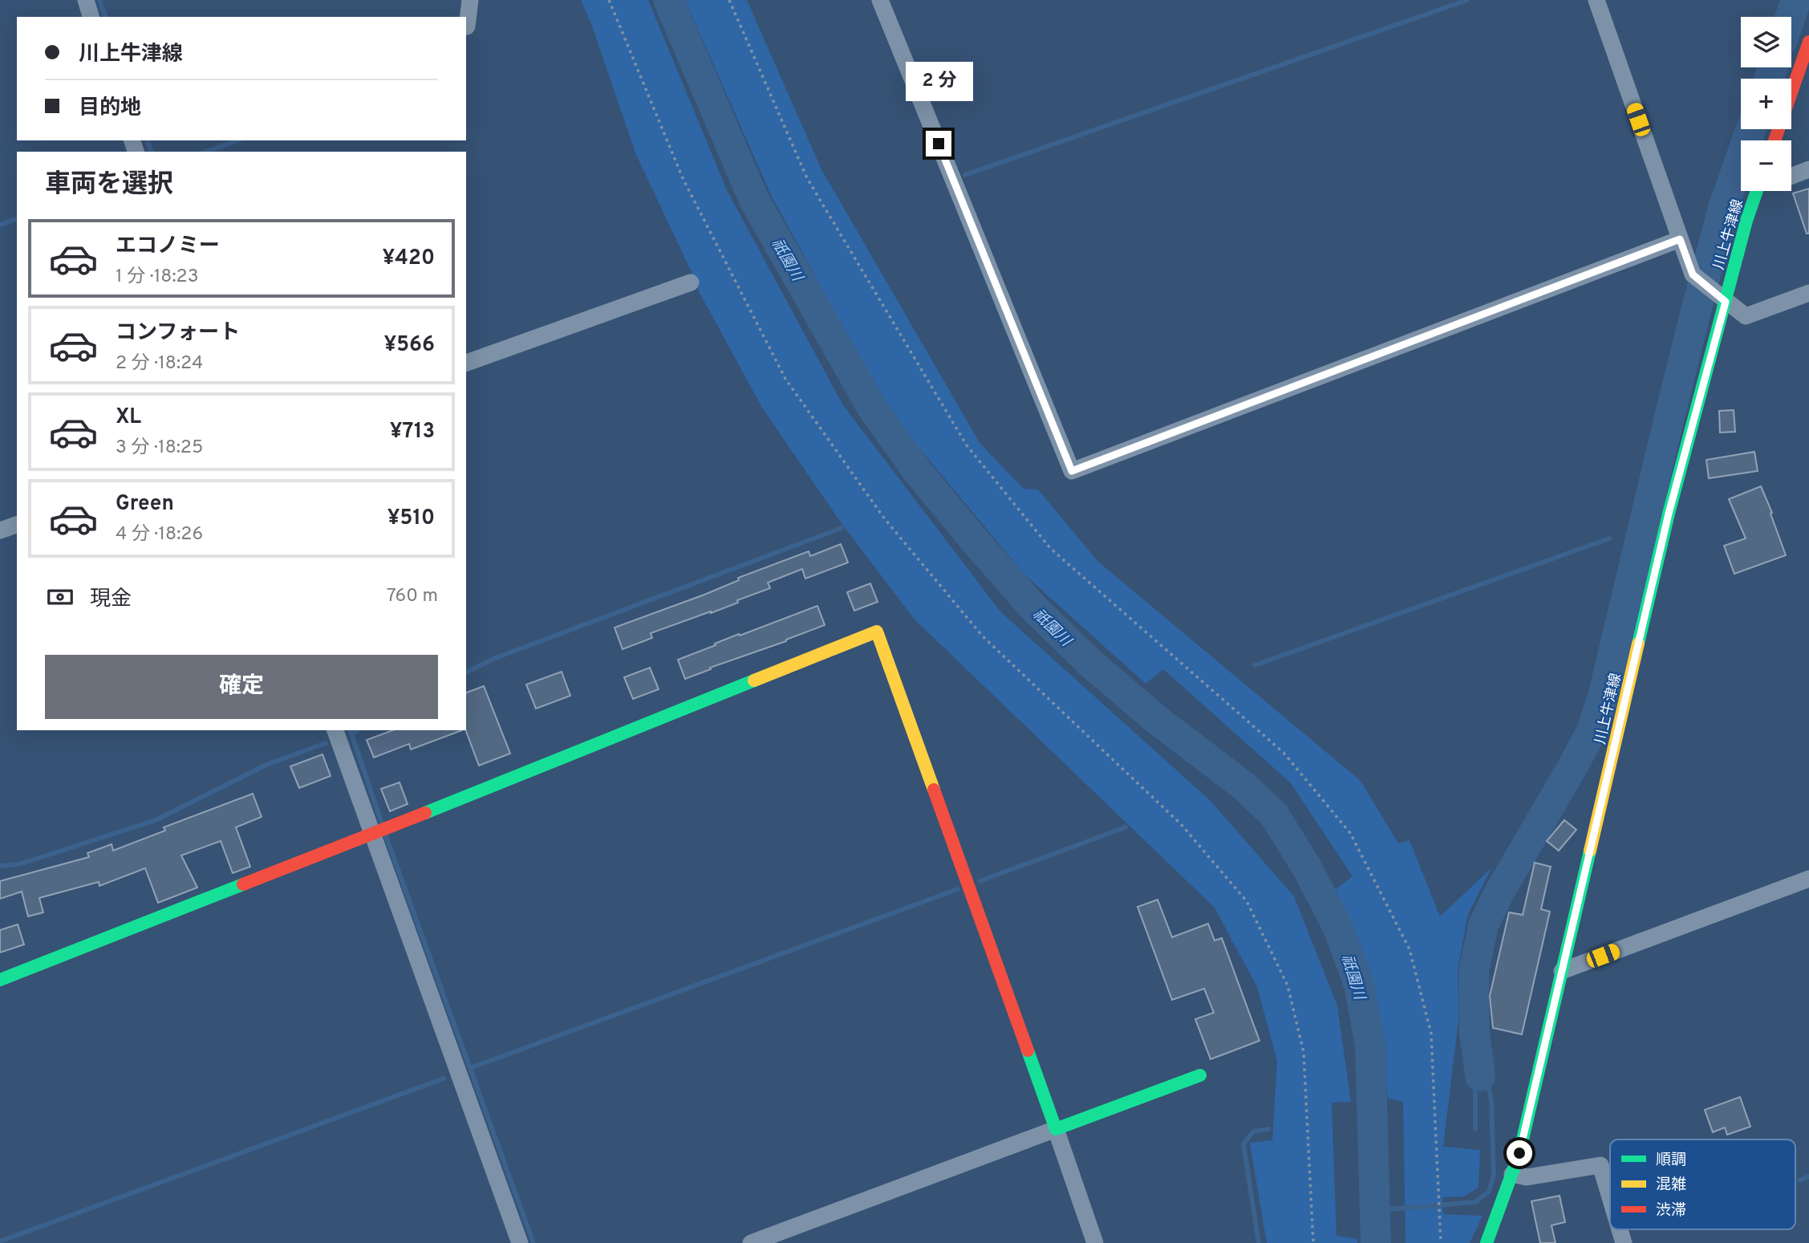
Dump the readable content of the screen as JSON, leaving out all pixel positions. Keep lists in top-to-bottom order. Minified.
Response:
{"streets":{"street":["川上牛津線"]},"water":["祇園川"],"legend":["順調","混雑","渋滞"],"page":{"map_buttons":["+","−"],"banner":["川上牛津線","目的地"],"bubble":"2 分","heading":"車両を選択","list":[{"name":"エコノミー","note":"1 分 · 18:23","value":"¥420"},{"name":"コンフォート","note":"2 分 · 18:24","value":"¥566"},{"name":"XL","note":"3 分 · 18:25","value":"¥713"},{"name":"Green","note":"4 分 · 18:26","value":"¥510"}],"pay":["現金","760 m"],"buttons":"確定"}}
